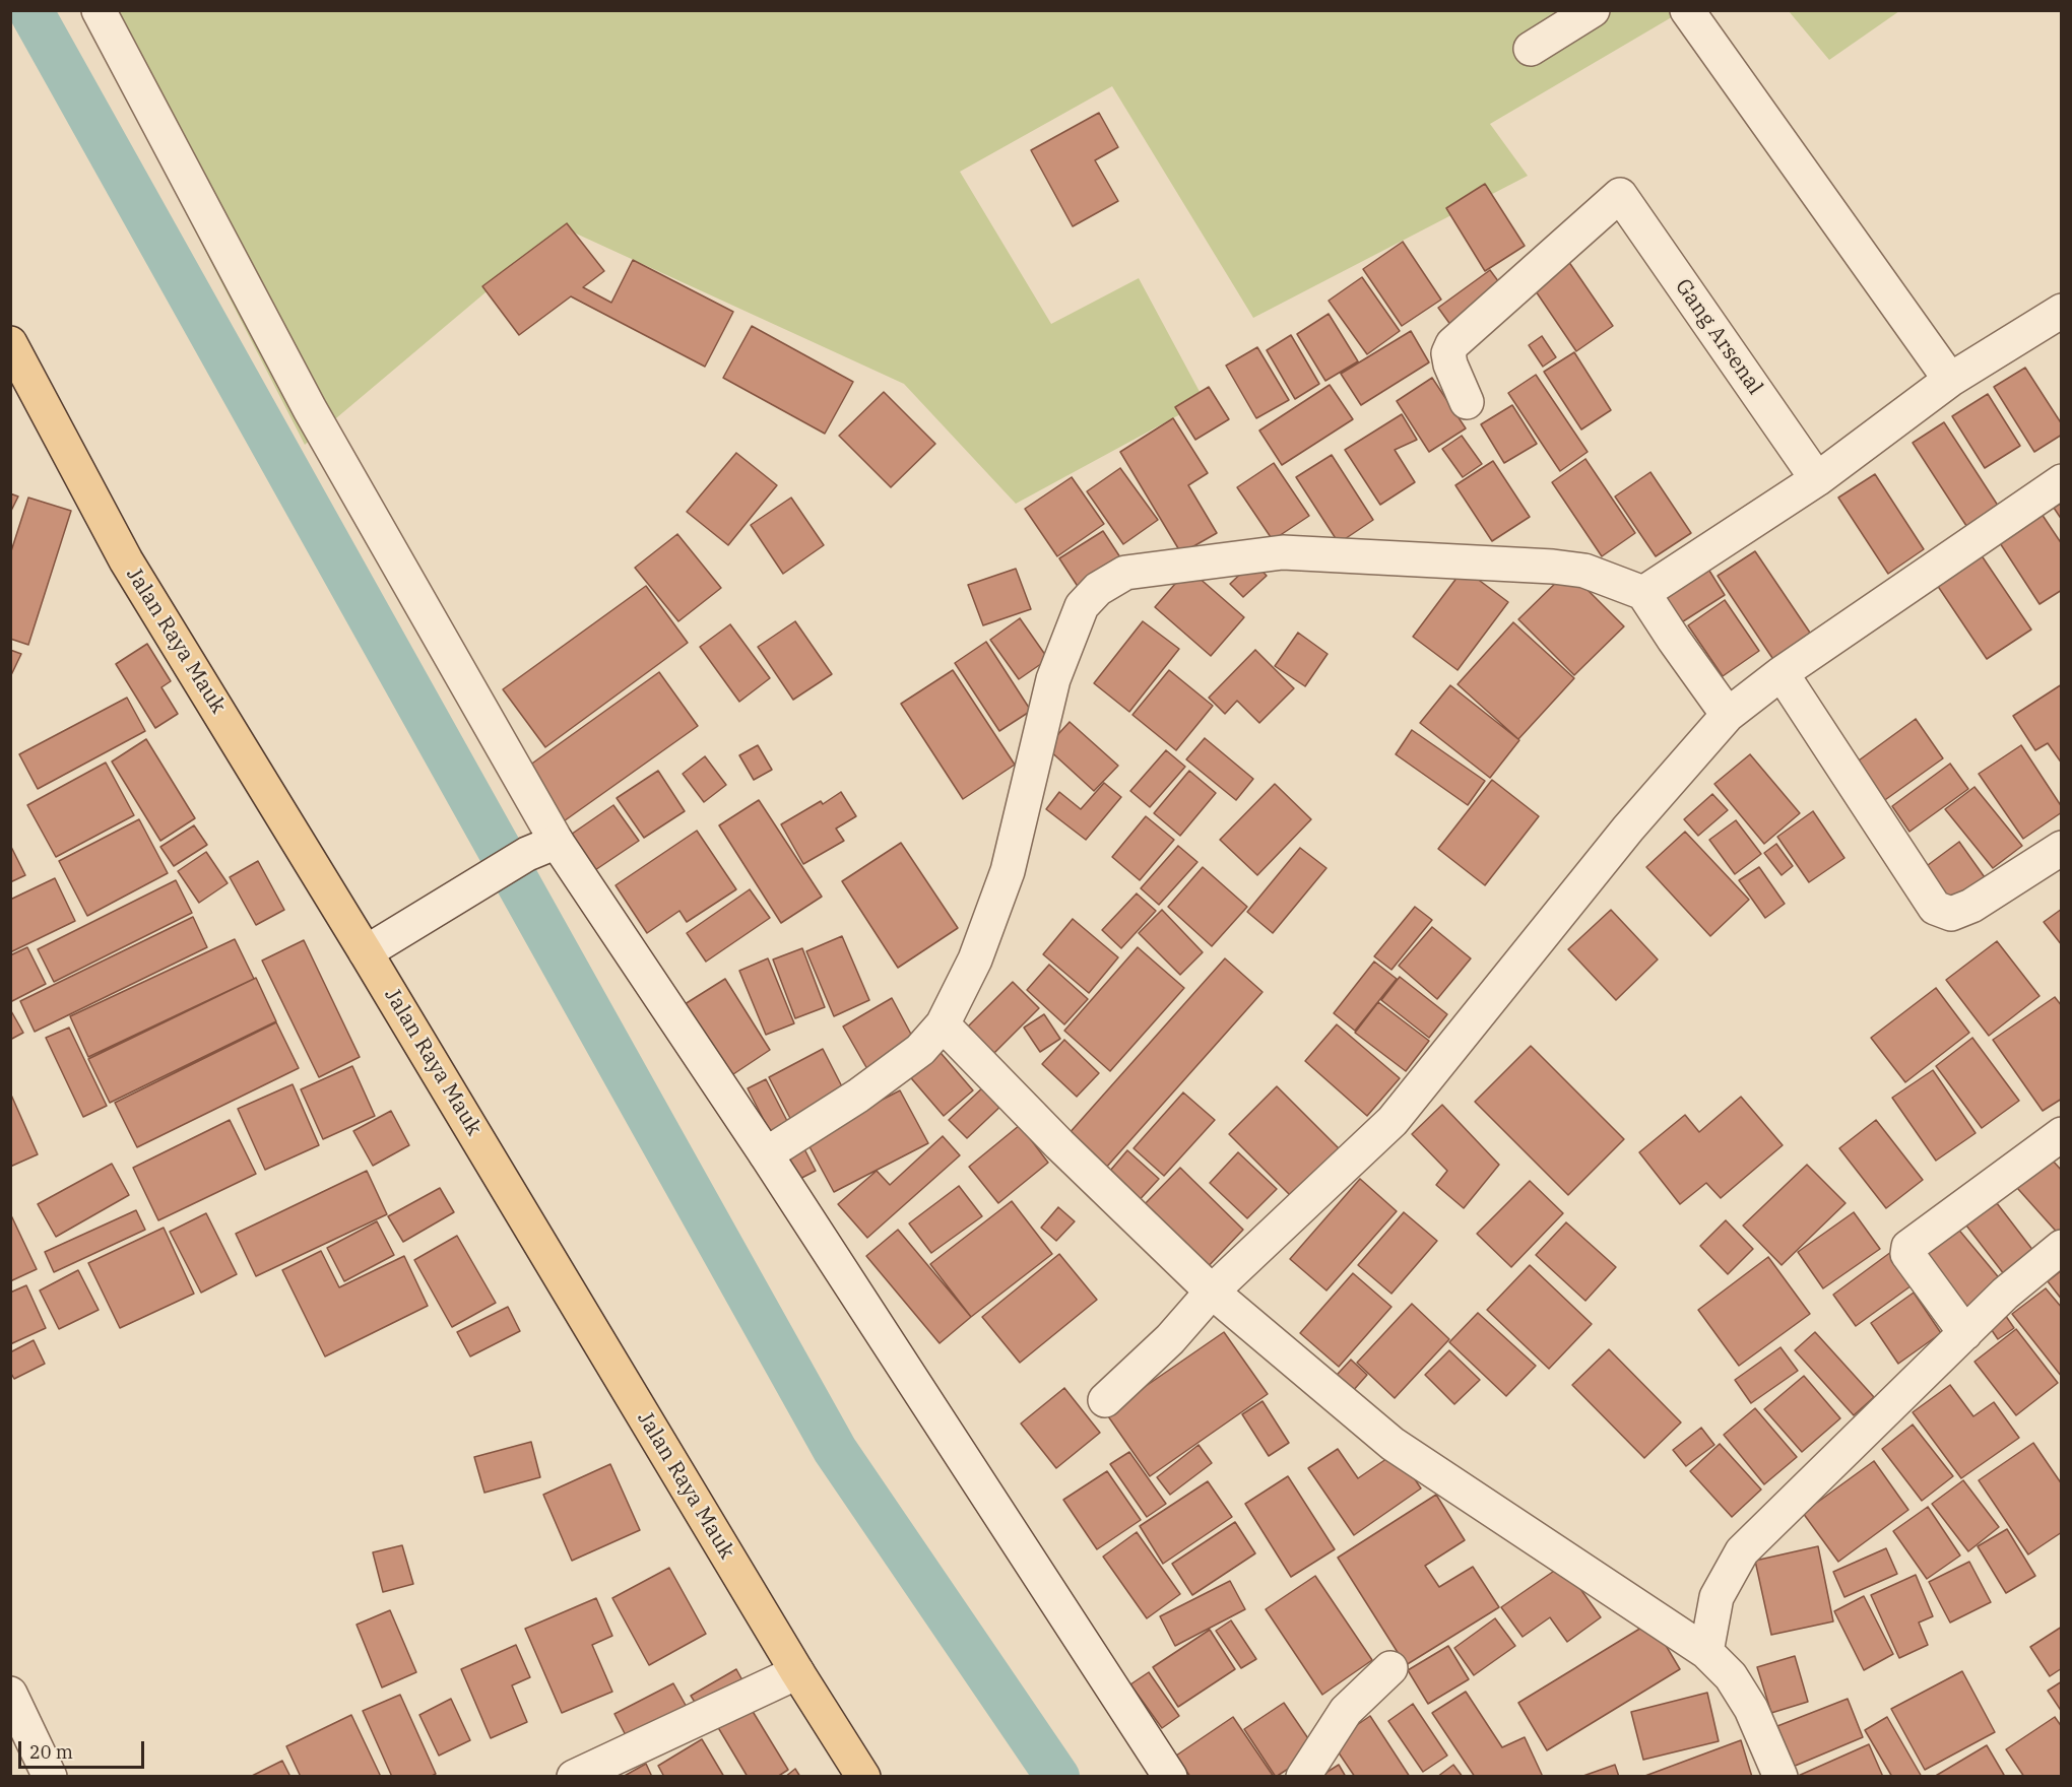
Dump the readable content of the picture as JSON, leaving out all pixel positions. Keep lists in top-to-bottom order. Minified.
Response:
{"streets":{"main road":["Jalan Raya Mauk"],"street":["Gang Arsenal"]},"scale_bar":"20 m"}
